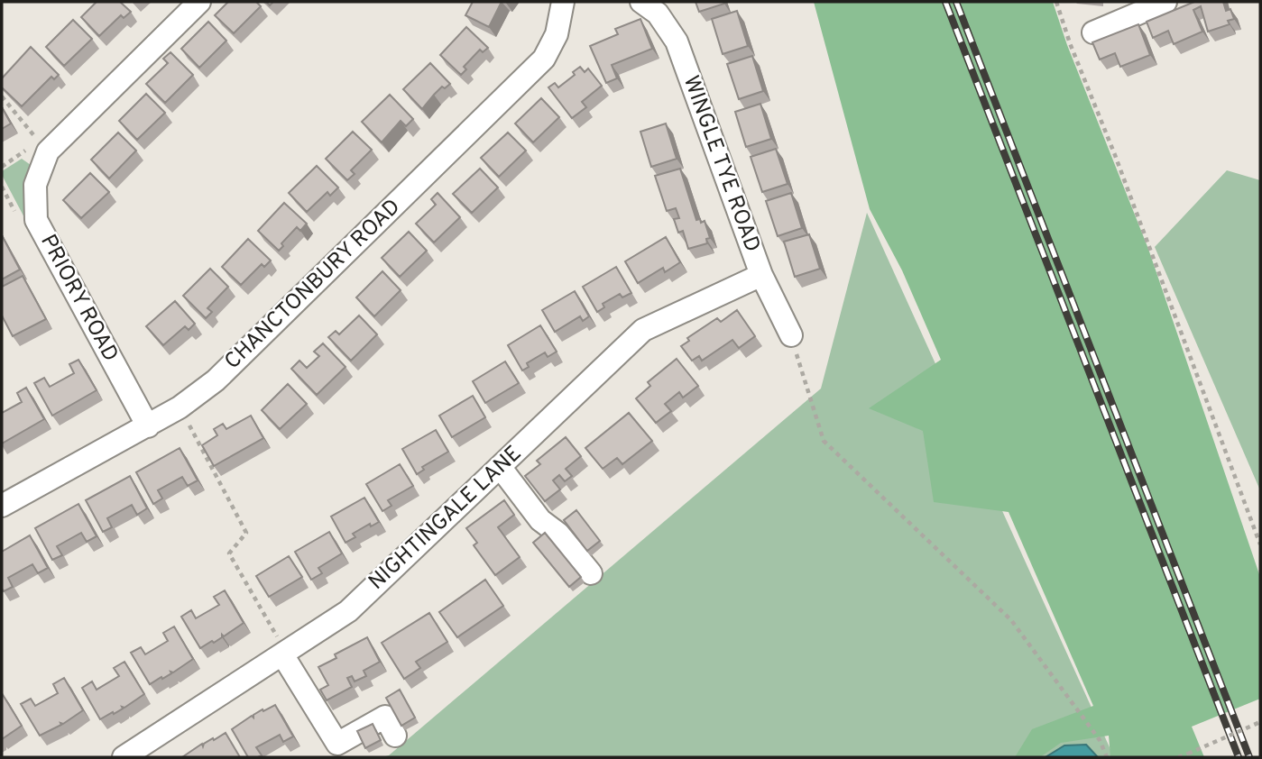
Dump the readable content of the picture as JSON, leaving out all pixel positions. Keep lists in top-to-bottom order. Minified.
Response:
{"streets":{"street":["WINGLE TYE ROAD","CHANCTONBURY ROAD","PRIORY ROAD","NIGHTINGALE LANE"]},"crossings":[["WINGLE TYE ROAD","NIGHTINGALE LANE"],["CHANCTONBURY ROAD","PRIORY ROAD"]]}
